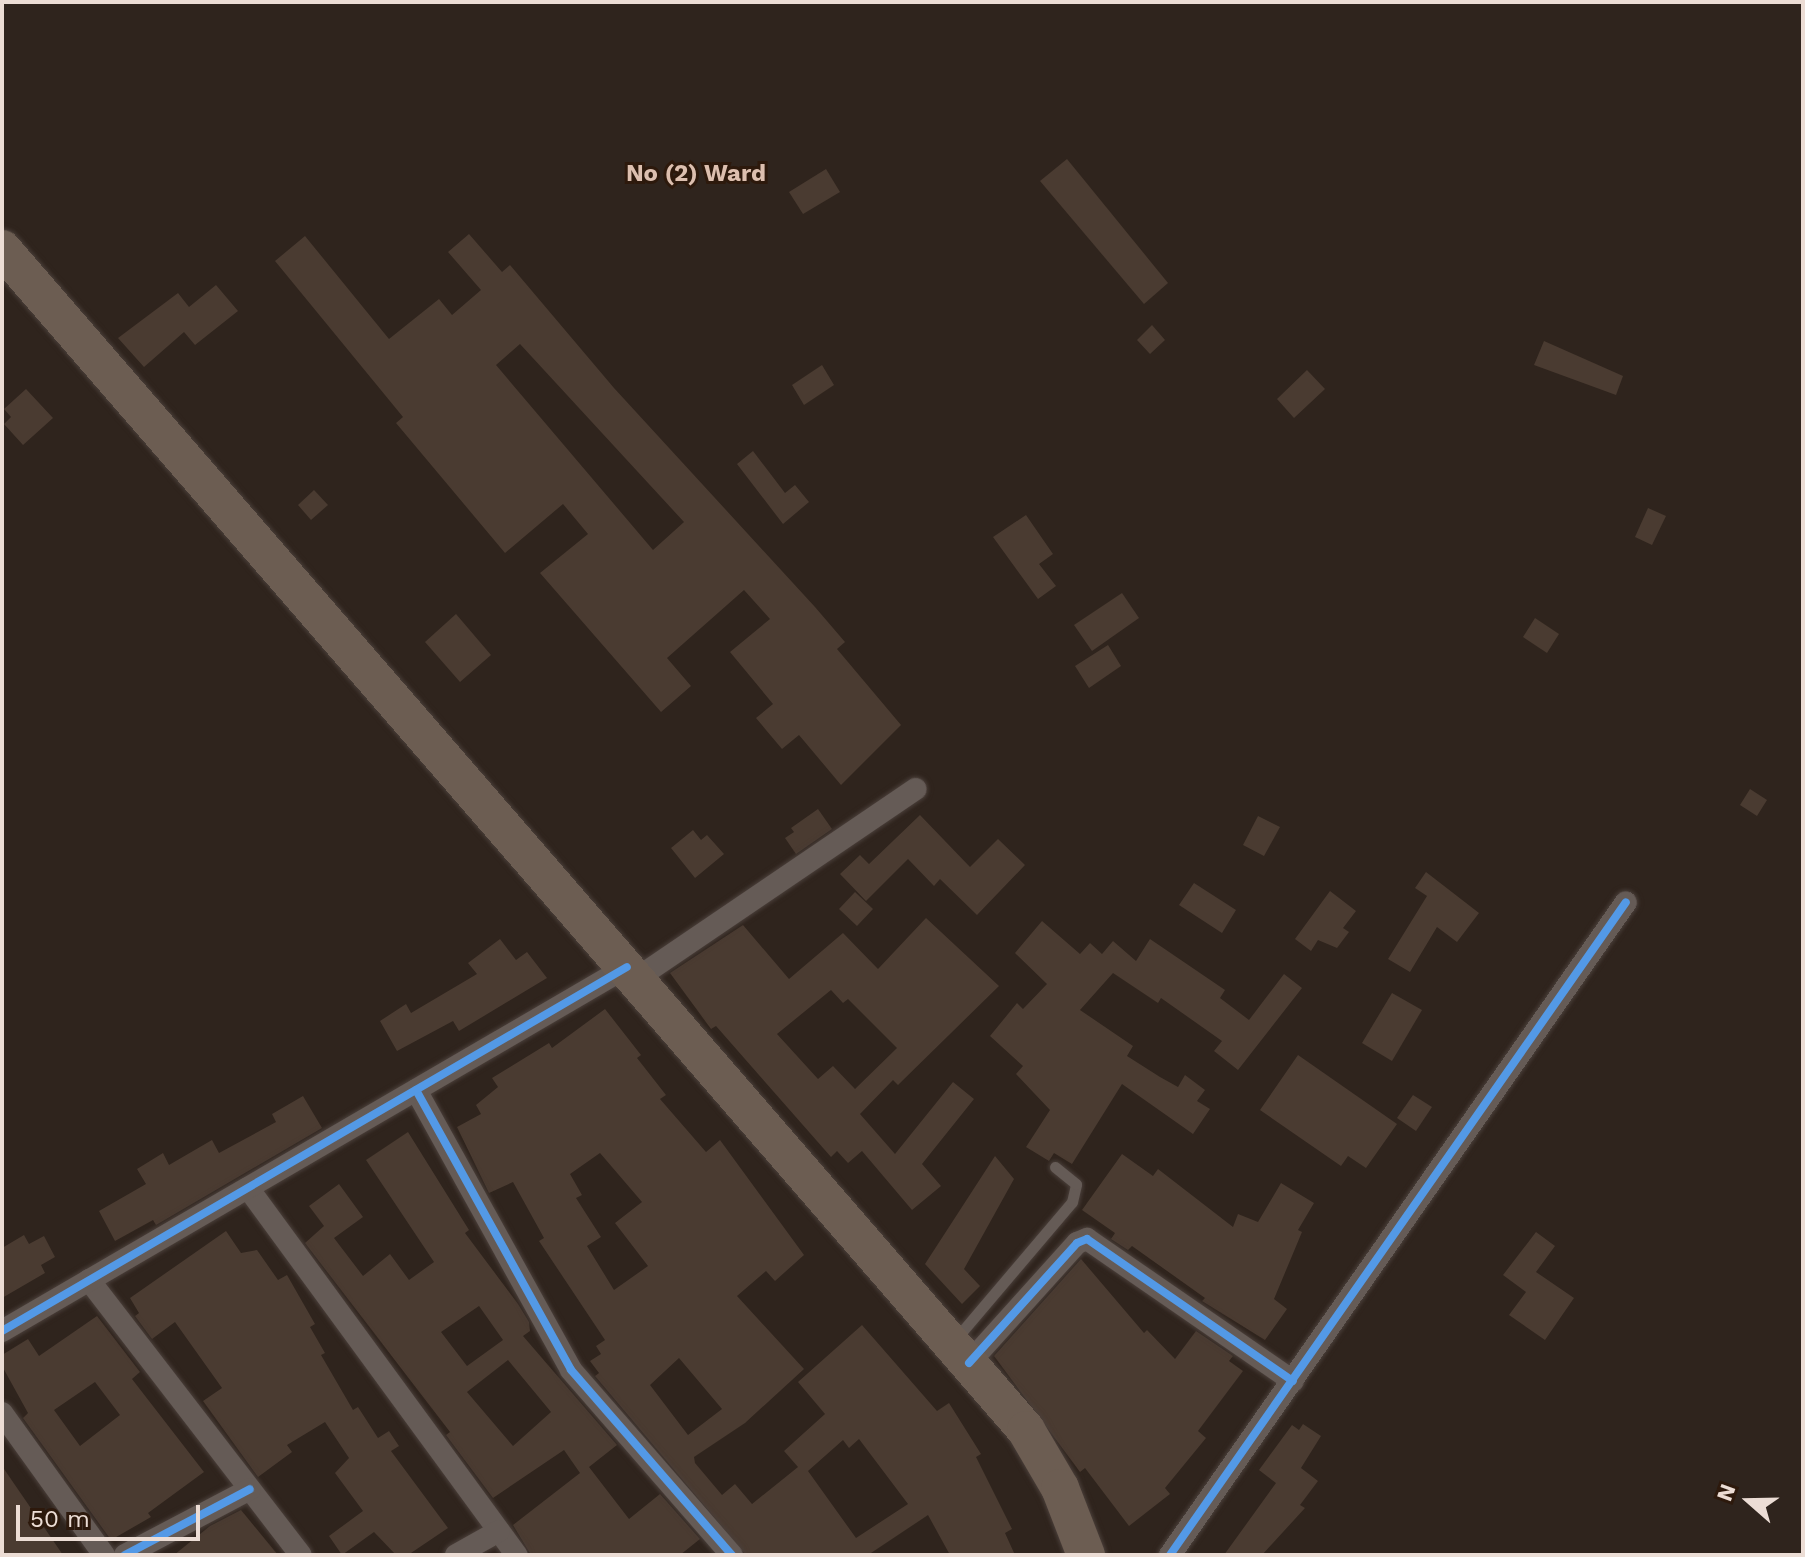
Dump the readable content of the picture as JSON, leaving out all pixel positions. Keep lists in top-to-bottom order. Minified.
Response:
{"districts":["No (2) Ward"],"scale_bar":"50 m","north":"left"}
